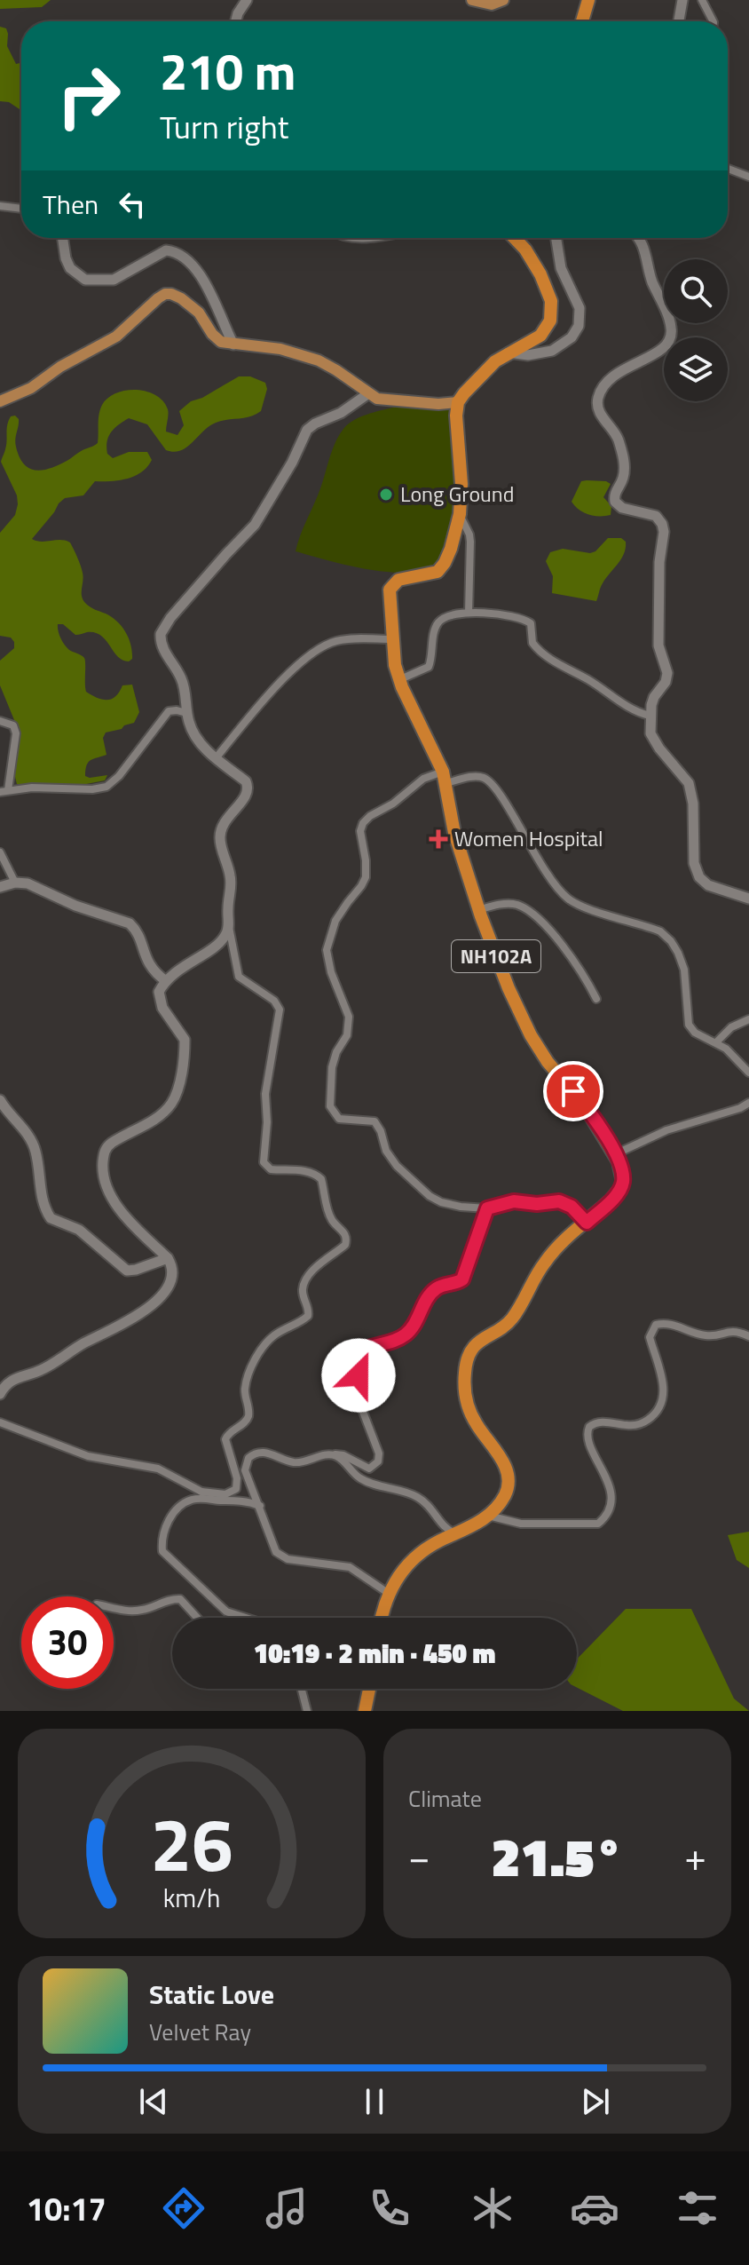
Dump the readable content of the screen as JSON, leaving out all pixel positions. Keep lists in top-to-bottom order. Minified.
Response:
{"streets":{"highway":["NH102A"]},"places":{"other":["Long Ground"],"health":["Women Hospital"]},"page":{"turn":["210 m","Turn right"],"then":"Then","limit":"30","trip":"10:19 · 2 min · 450 m","tile":"Climate","heat":["−","21.5°","+"],"song":["Static Love","Velvet Ray"],"tabs":"10:17","gauge":["26","km/h"]}}
